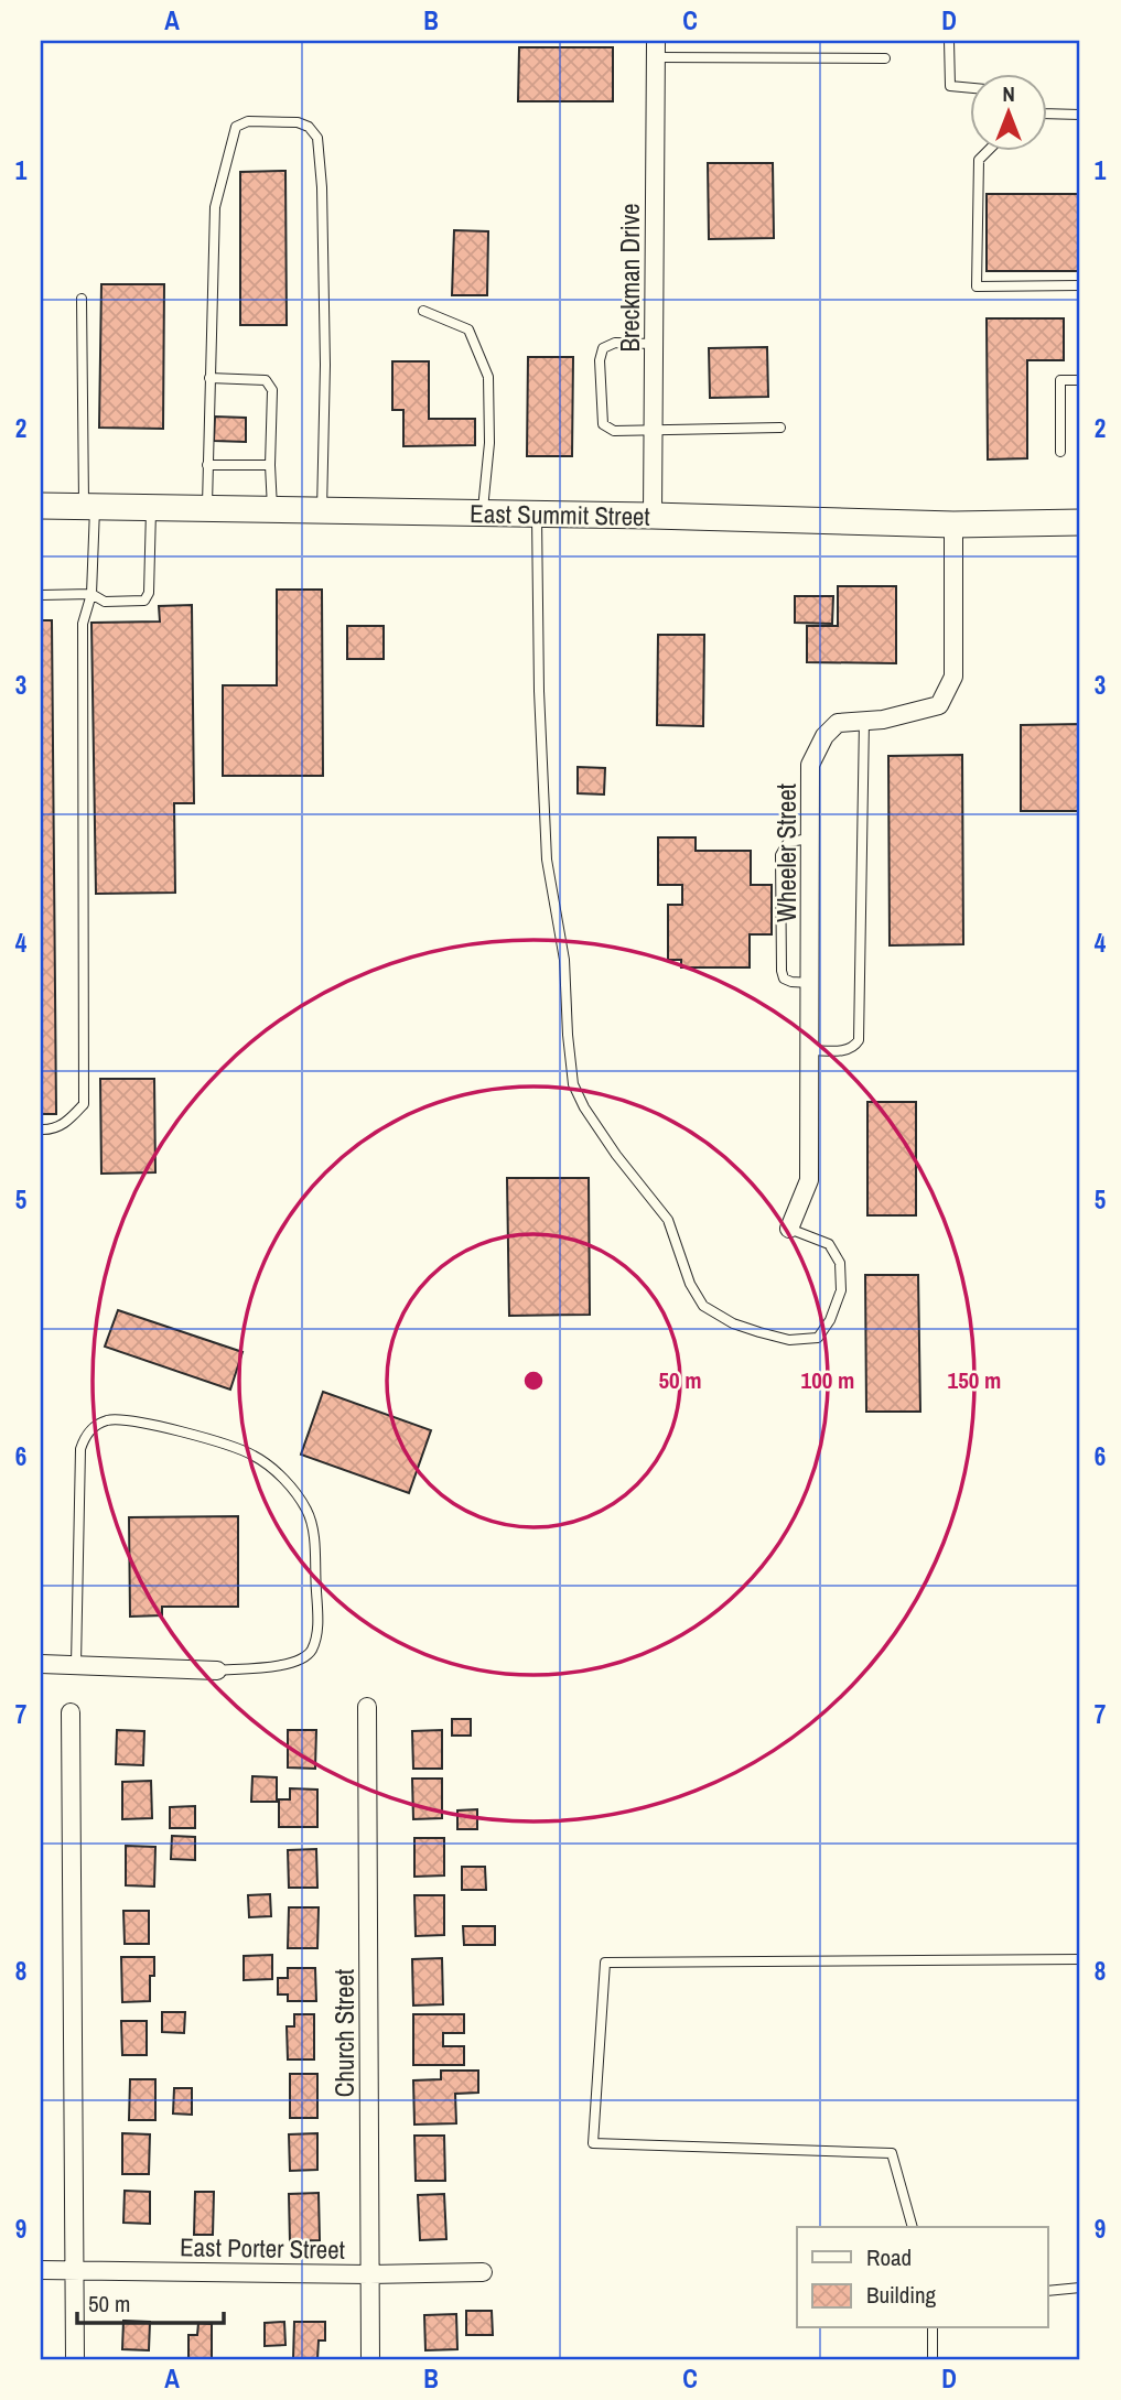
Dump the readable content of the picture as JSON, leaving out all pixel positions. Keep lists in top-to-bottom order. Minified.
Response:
{"streets":{"street":["Breckman Drive","East Summit Street","Wheeler Street","Church Street","East Porter Street"]},"crossings":[["Breckman Drive","East Summit Street"],["East Summit Street","Wheeler Street"],["Church Street","East Porter Street"]],"legend":["Road","Building"],"scale_bar":"50 m","north":"top","grid":{"columns":["A","B","C","D"],"rows":["1","2","3","4","5","6","7","8","9"]},"rings":["50 m","100 m","150 m"]}
